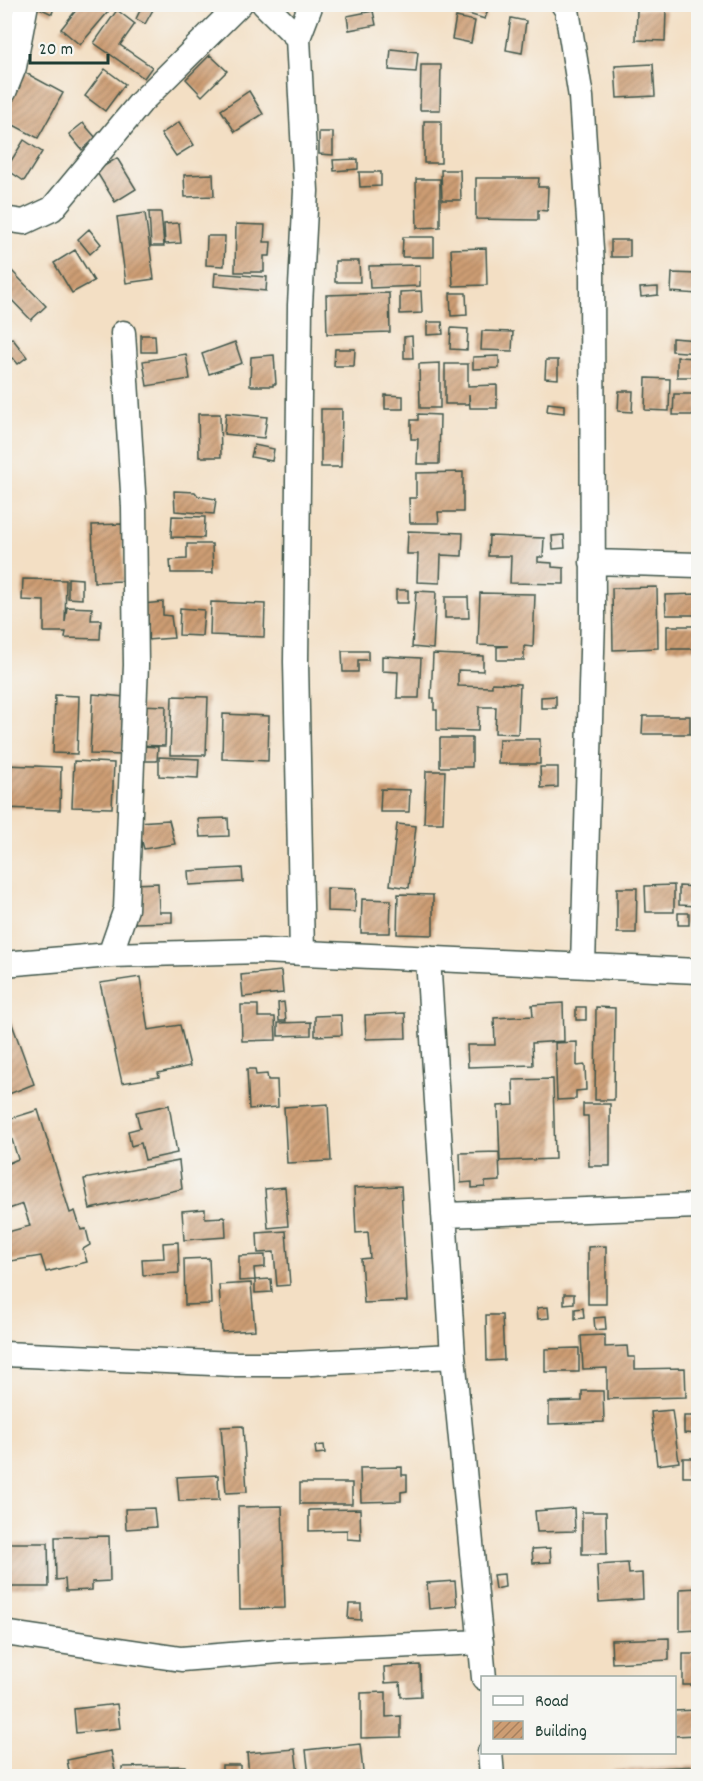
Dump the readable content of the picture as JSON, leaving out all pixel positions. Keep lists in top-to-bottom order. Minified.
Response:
{"legend":["Road","Building"],"scale_bar":"20 m"}
